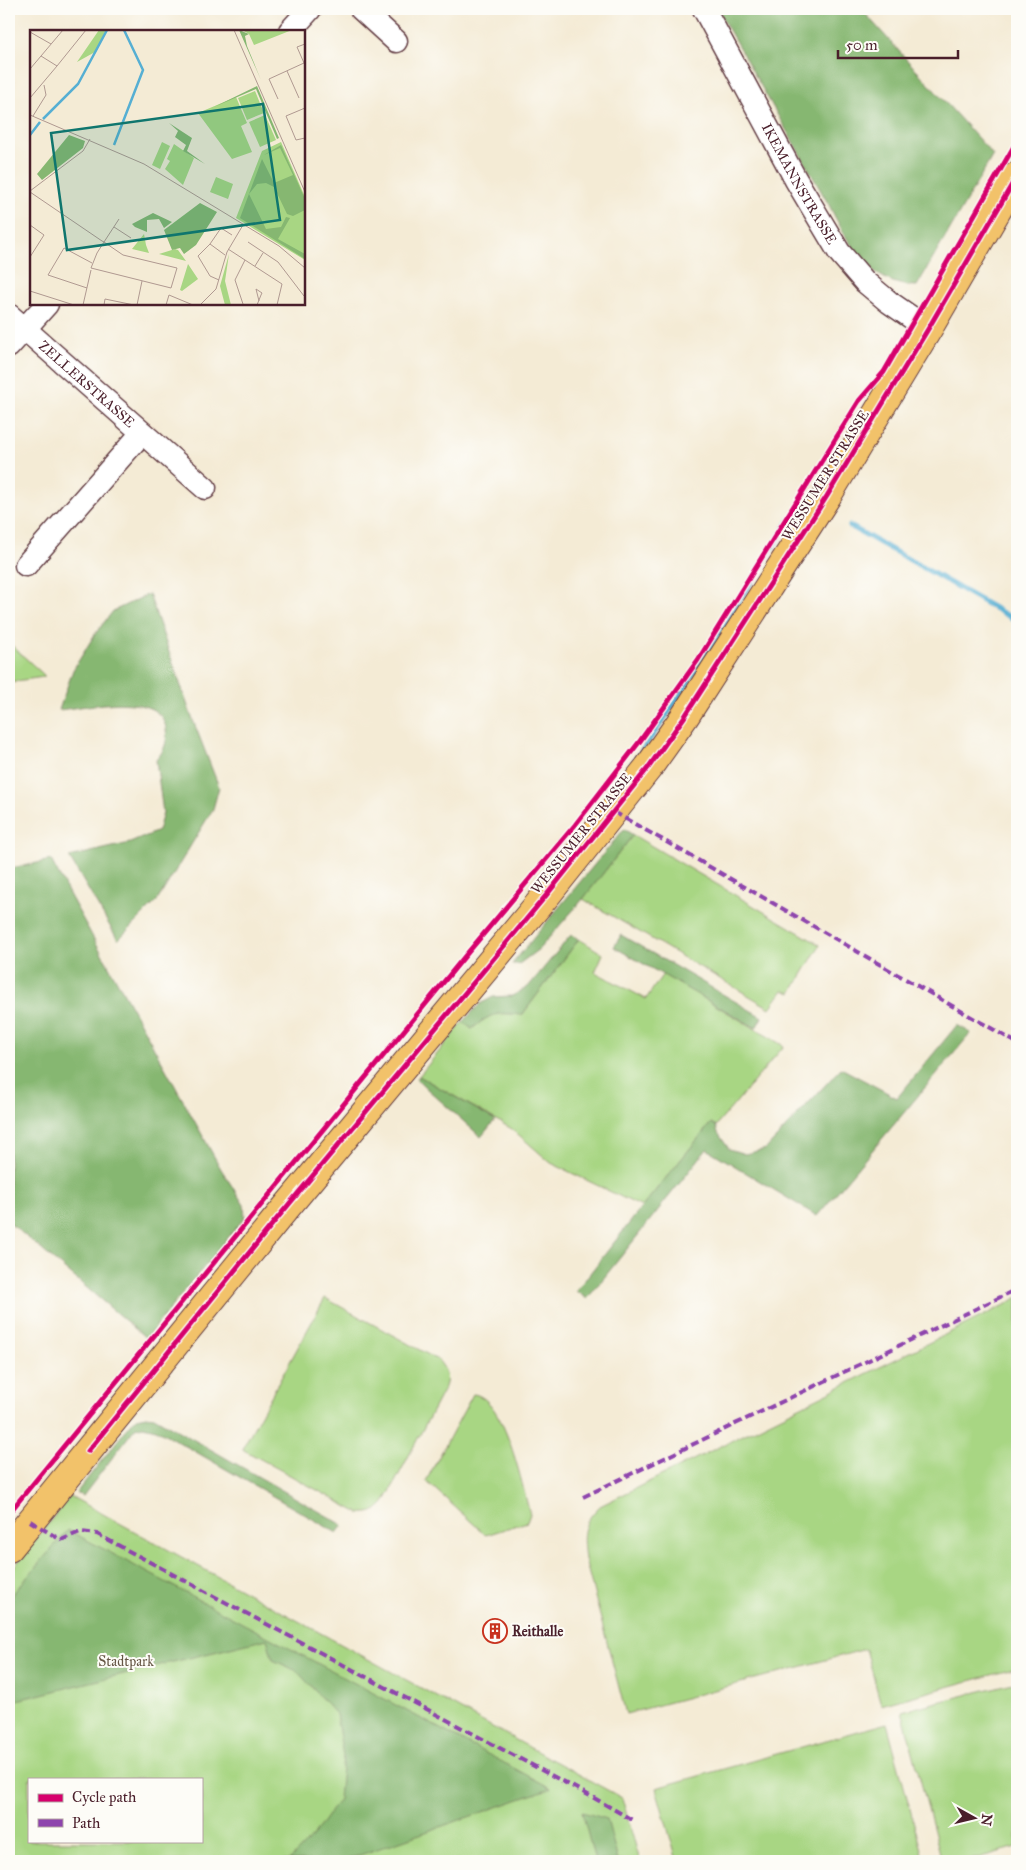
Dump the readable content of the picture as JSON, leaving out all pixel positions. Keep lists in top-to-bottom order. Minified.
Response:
{"streets":{"main road":["WESSUMER STRASSE"],"street":["IKEMANNSTRASSE","ZELLERSTRASSE"]},"crossings":[["IKEMANNSTRASSE","WESSUMER STRASSE"]],"parks":["Stadtpark"],"places":{"building":["Reithalle"]},"legend":["Cycle path","Path"],"scale_bar":"50 m","north":"right"}
